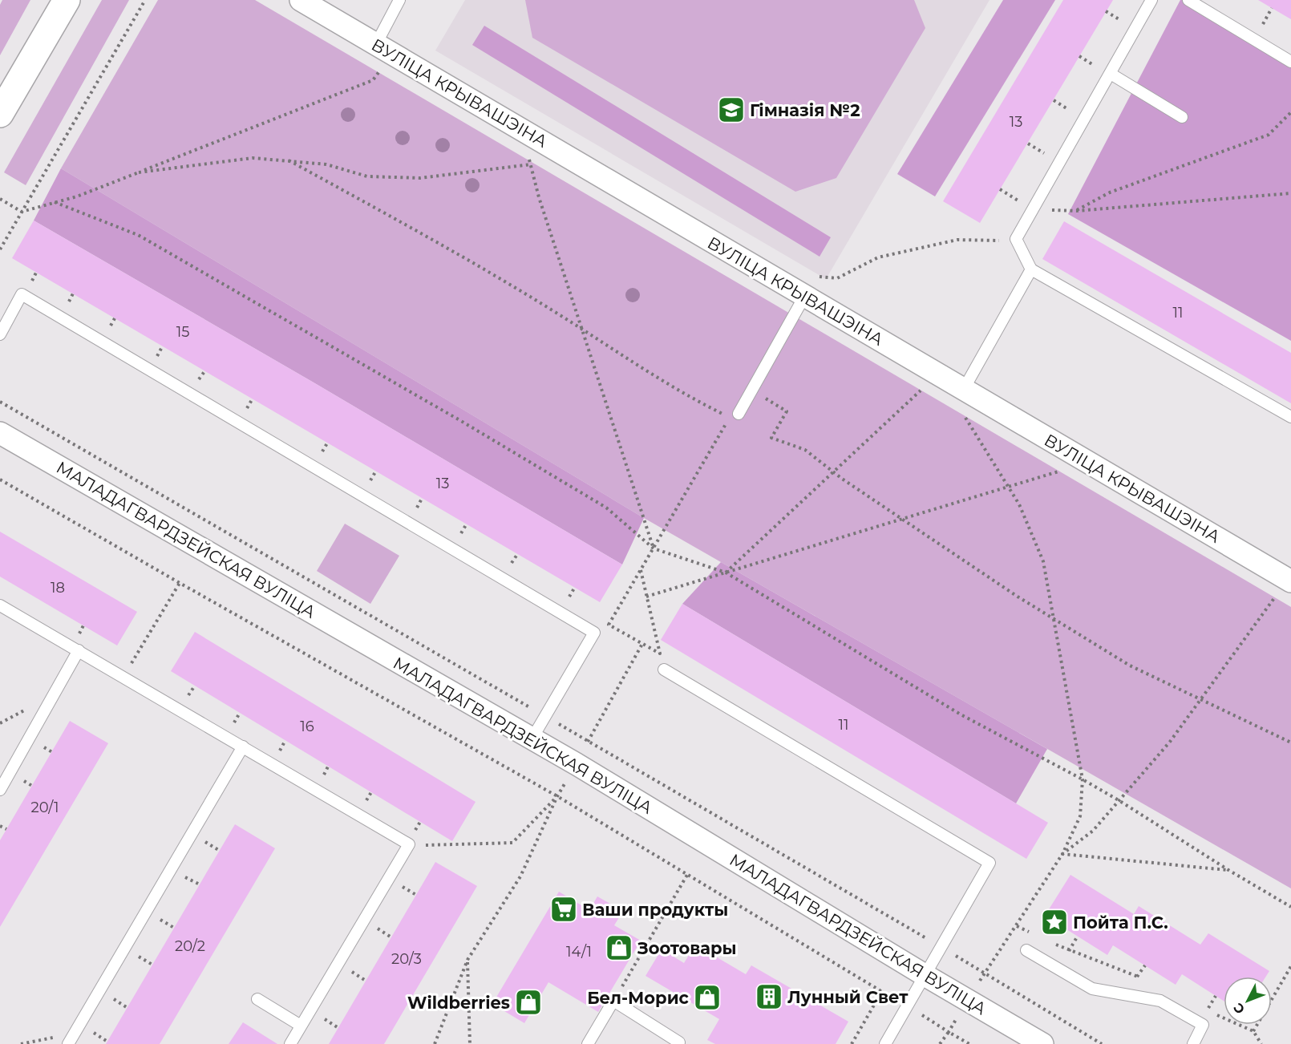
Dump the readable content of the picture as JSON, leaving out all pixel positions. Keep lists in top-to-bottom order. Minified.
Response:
{"streets":{"street":["ВУЛІЦА КРЫВАШЭІНА","МАЛАДАГВАРДЗЕЙСКАЯ ВУЛІЦА"]},"places":{"school or university":["Гімназія №2"],"supermarket":["Ваши продукты"],"place":["Пойта П.С."],"shop":["Зоотовары","Бел-Морис","Wildberries"],"building":["Лунный Свет"]},"house_numbers":["13","11","15","13","18","11","16","20/1","20/2","14/1","20/3"],"north":"bottom left"}
